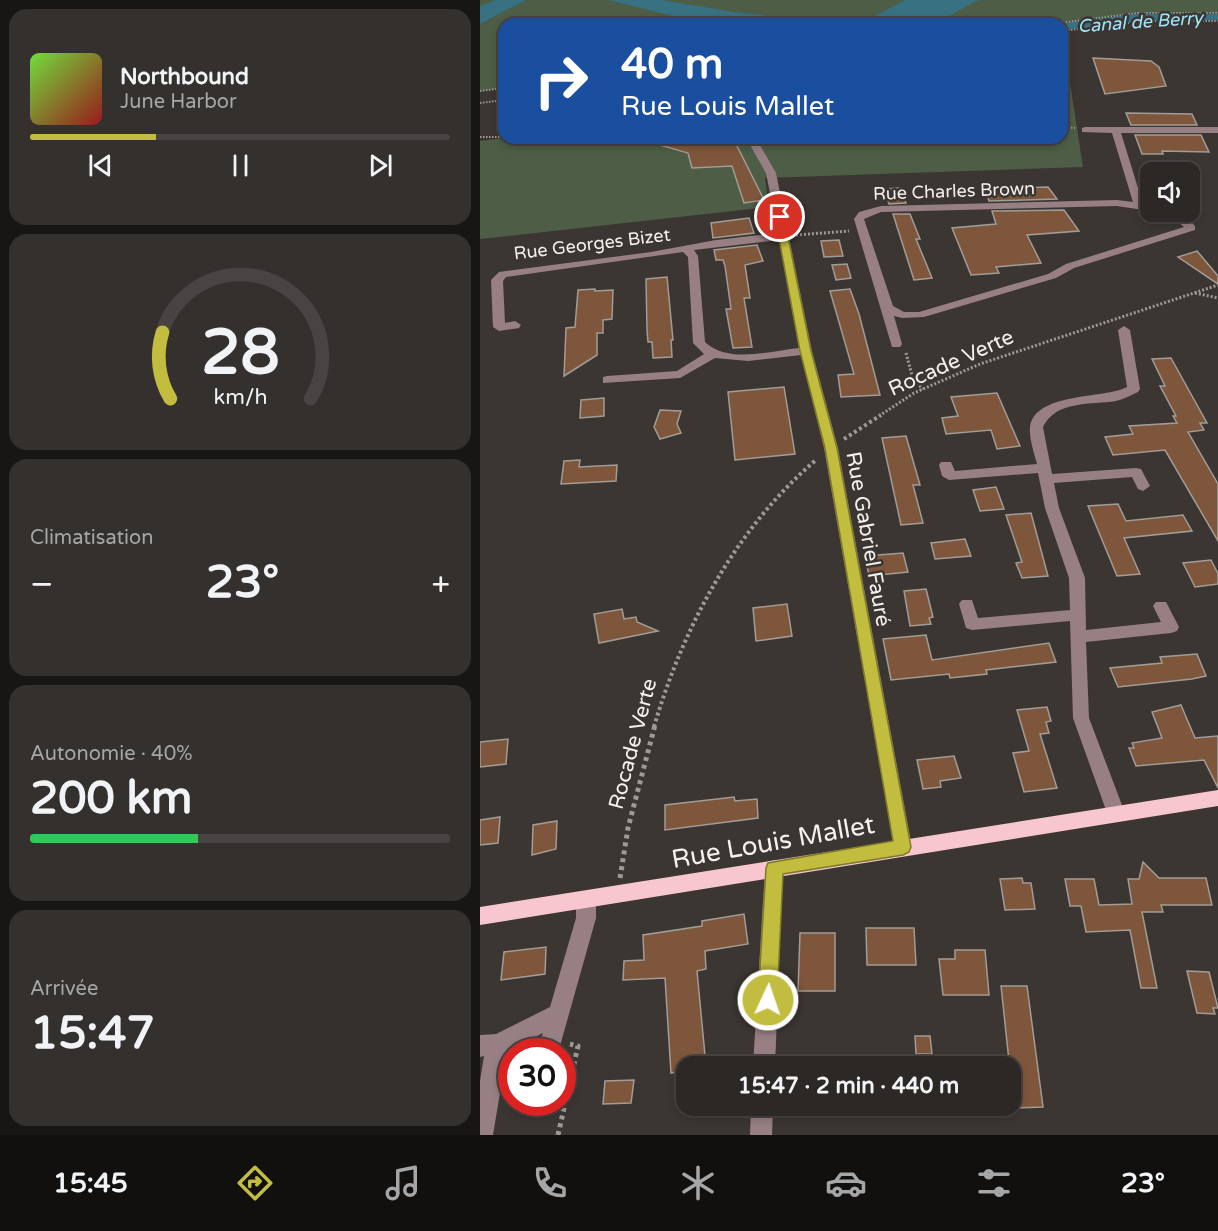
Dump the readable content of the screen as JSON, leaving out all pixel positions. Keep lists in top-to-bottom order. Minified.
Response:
{"streets":{"main road":["Rue Louis Mallet"],"street":["Rue Charles Brown","Rue Georges Bizet","Rue Gabriel Fauré"],"path":["Rocade Verte"]},"crossings":[["Rue Georges Bizet","Rue Gabriel Fauré"],["Rocade Verte","Rue Gabriel Fauré"],["Rocade Verte","Rue Louis Mallet"],["Rue Gabriel Fauré","Rue Louis Mallet"]],"water":["Canal de Berry"],"page":{"turn":["40 m","Rue Louis Mallet"],"song":["Northbound","June Harbor"],"tile":["Climatisation",["Autonomie · 40%","200 km"],["Arrivée","15:47"]],"heat":["−","23°","+"],"limit":"30","trip":"15:47 · 2 min · 440 m","tabs":["15:45","23°"],"gauge":["28","km/h"]}}
